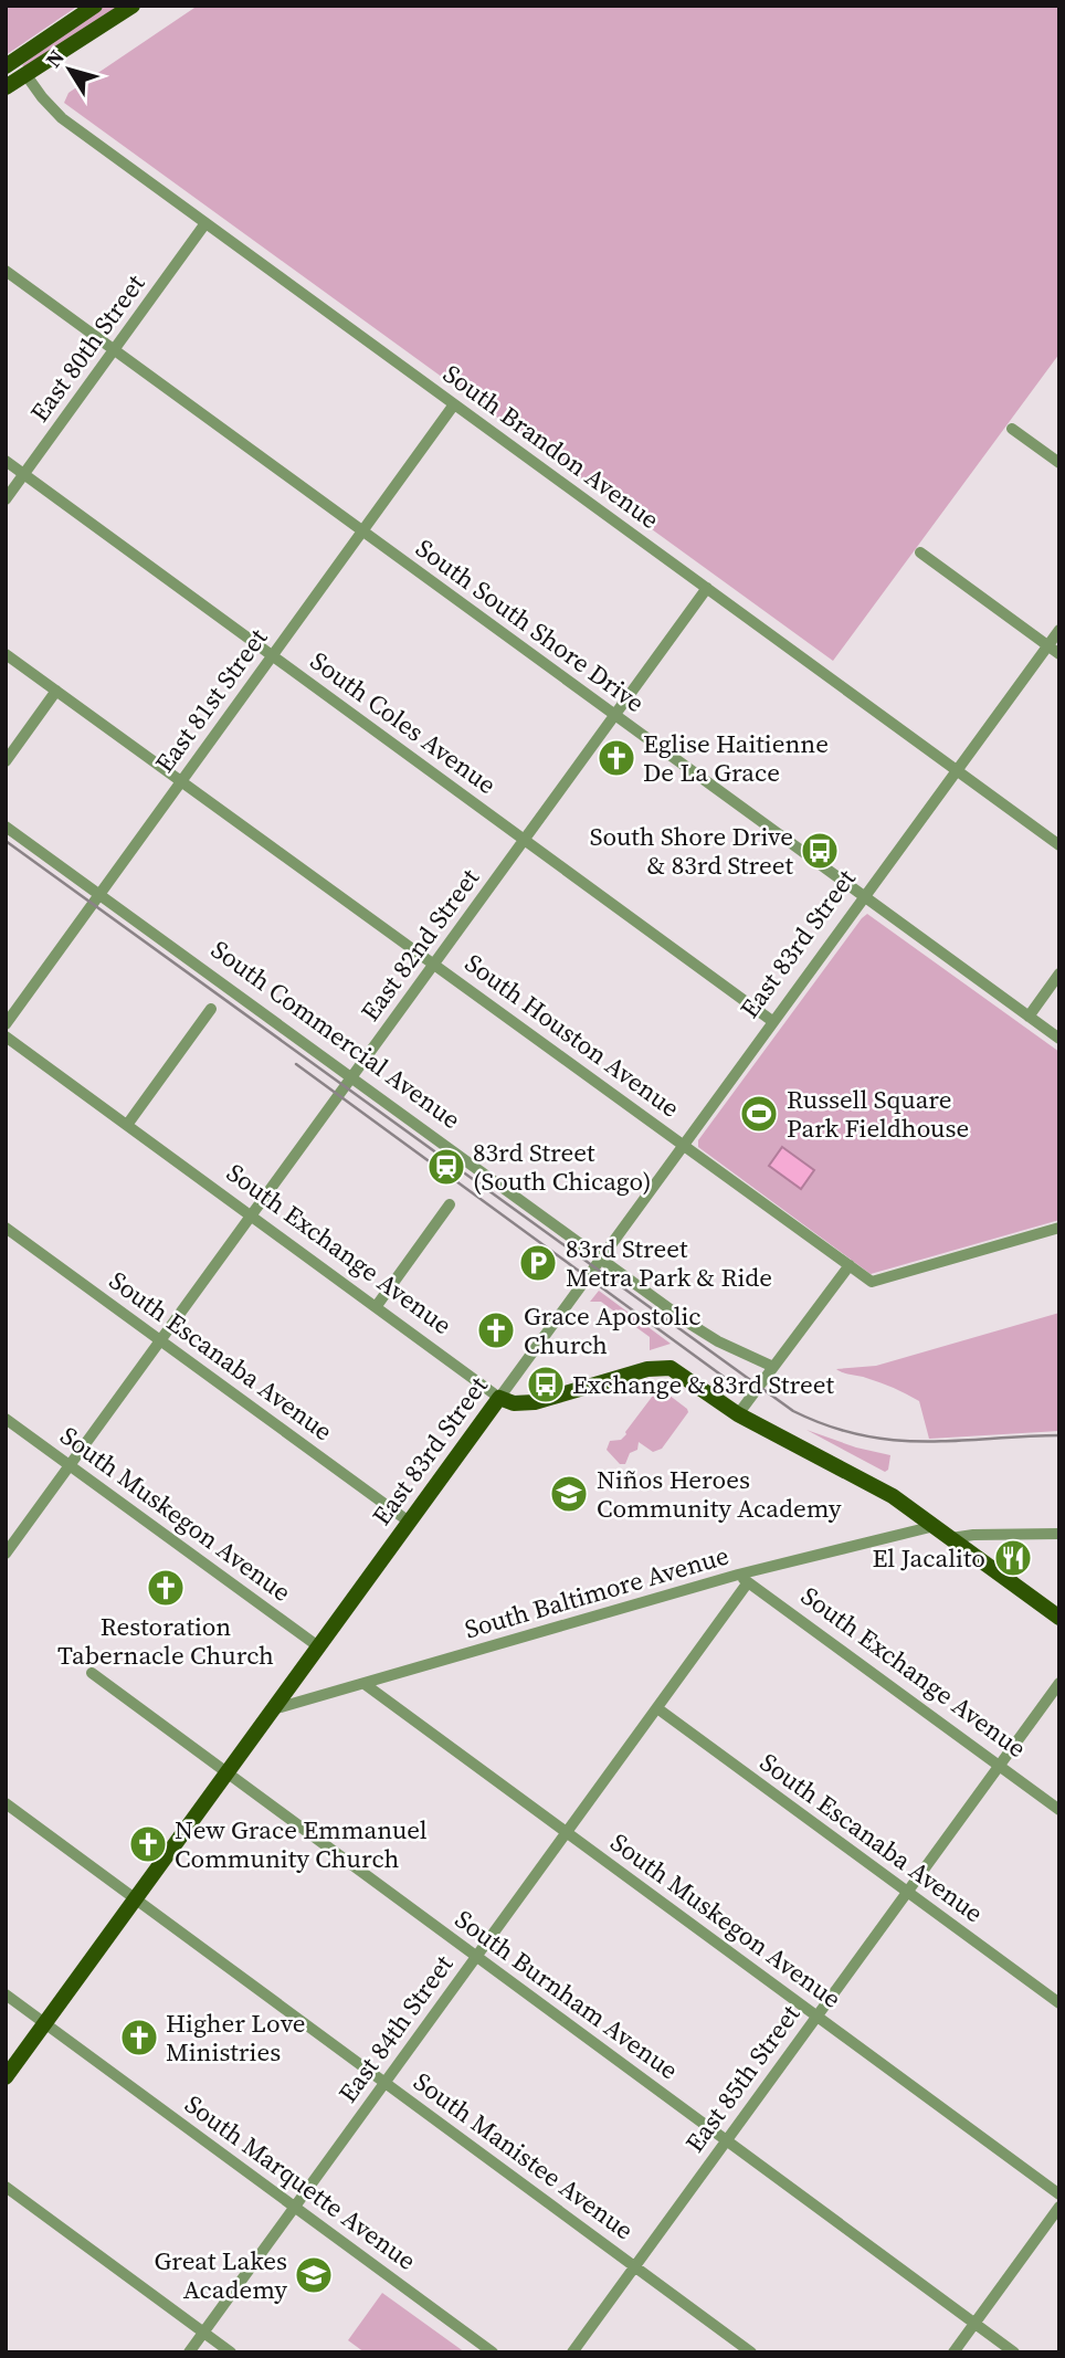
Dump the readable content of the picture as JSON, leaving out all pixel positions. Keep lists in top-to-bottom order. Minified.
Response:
{"streets":{"main road":["East 83rd Street"],"street":["East 80th Street","South Brandon Avenue","South South Shore Drive","East 81st Street","South Coles Avenue","East 82nd Street","South Commercial Avenue","South Houston Avenue","South Exchange Avenue","South Escanaba Avenue","South Muskegon Avenue","South Baltimore Avenue","South Burnham Avenue","East 84th Street","East 85th Street","South Manistee Avenue","South Marquette Avenue"]},"crossings":[["East 80th Street","South Brandon Avenue"],["East 80th Street","South South Shore Drive"],["East 80th Street","South Coles Avenue"],["South Brandon Avenue","East 81st Street"],["South Brandon Avenue","East 83rd Street"],["South Brandon Avenue","East 82nd Street"],["South South Shore Drive","East 81st Street"],["South South Shore Drive","East 83rd Street"],["South South Shore Drive","East 82nd Street"],["East 81st Street","South Coles Avenue"],["East 81st Street","South Commercial Avenue"],["East 81st Street","South Houston Avenue"],["South Coles Avenue","East 83rd Street"],["South Coles Avenue","East 82nd Street"],["East 83rd Street","South Commercial Avenue"],["East 83rd Street","South Houston Avenue"],["East 83rd Street","South Exchange Avenue"],["East 83rd Street","South Escanaba Avenue"],["East 83rd Street","South Muskegon Avenue"],["East 83rd Street","South Baltimore Avenue"],["East 83rd Street","South Burnham Avenue"],["East 83rd Street","South Manistee Avenue"],["East 83rd Street","South Marquette Avenue"],["East 82nd Street","South Commercial Avenue"],["East 82nd Street","South Houston Avenue"],["East 82nd Street","South Exchange Avenue"],["East 82nd Street","South Escanaba Avenue"],["East 82nd Street","South Muskegon Avenue"],["South Exchange Avenue","South Baltimore Avenue"],["South Exchange Avenue","East 84th Street"],["South Exchange Avenue","East 85th Street"],["South Escanaba Avenue","East 84th Street"],["South Escanaba Avenue","East 85th Street"],["South Muskegon Avenue","South Baltimore Avenue"],["South Muskegon Avenue","East 84th Street"],["South Muskegon Avenue","East 85th Street"],["South Baltimore Avenue","East 84th Street"],["South Burnham Avenue","East 84th Street"],["South Burnham Avenue","East 85th Street"],["East 84th Street","South Manistee Avenue"],["East 84th Street","South Marquette Avenue"],["East 85th Street","South Manistee Avenue"]],"places":{"church":["Eglise Haitienne De La Grace","Grace Apostolic Church","Restoration Tabernacle Church","New Grace Emmanuel Community Church","Higher Love Ministries"],"bus stop":["South Shore Drive & 83rd Street","Exchange & 83rd Street"],"sports":["Russell Square Park Fieldhouse"],"station":["83rd Street (South Chicago)"],"parking":["83rd Street Metra Park & Ride"],"school or university":["Niños Heroes Community Academy","Great Lakes Academy"],"restaurant":["El Jacalito"]},"north":"top left"}
